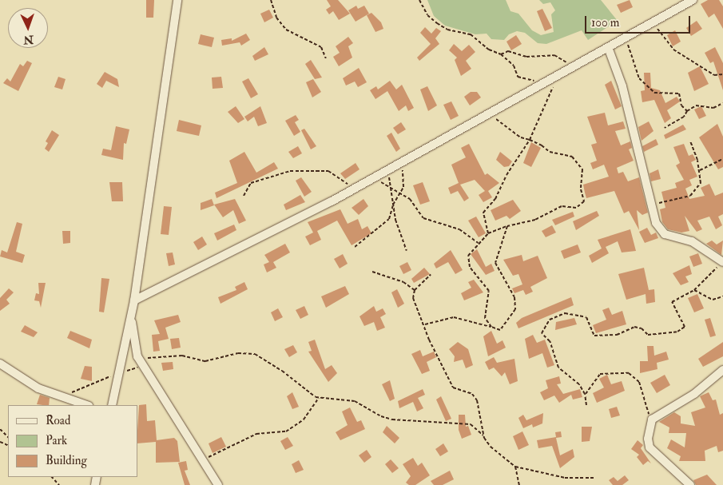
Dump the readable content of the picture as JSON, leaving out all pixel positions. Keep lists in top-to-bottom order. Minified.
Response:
{"legend":["Road","Park","Building"],"scale_bar":"100 m","north":"bottom"}
